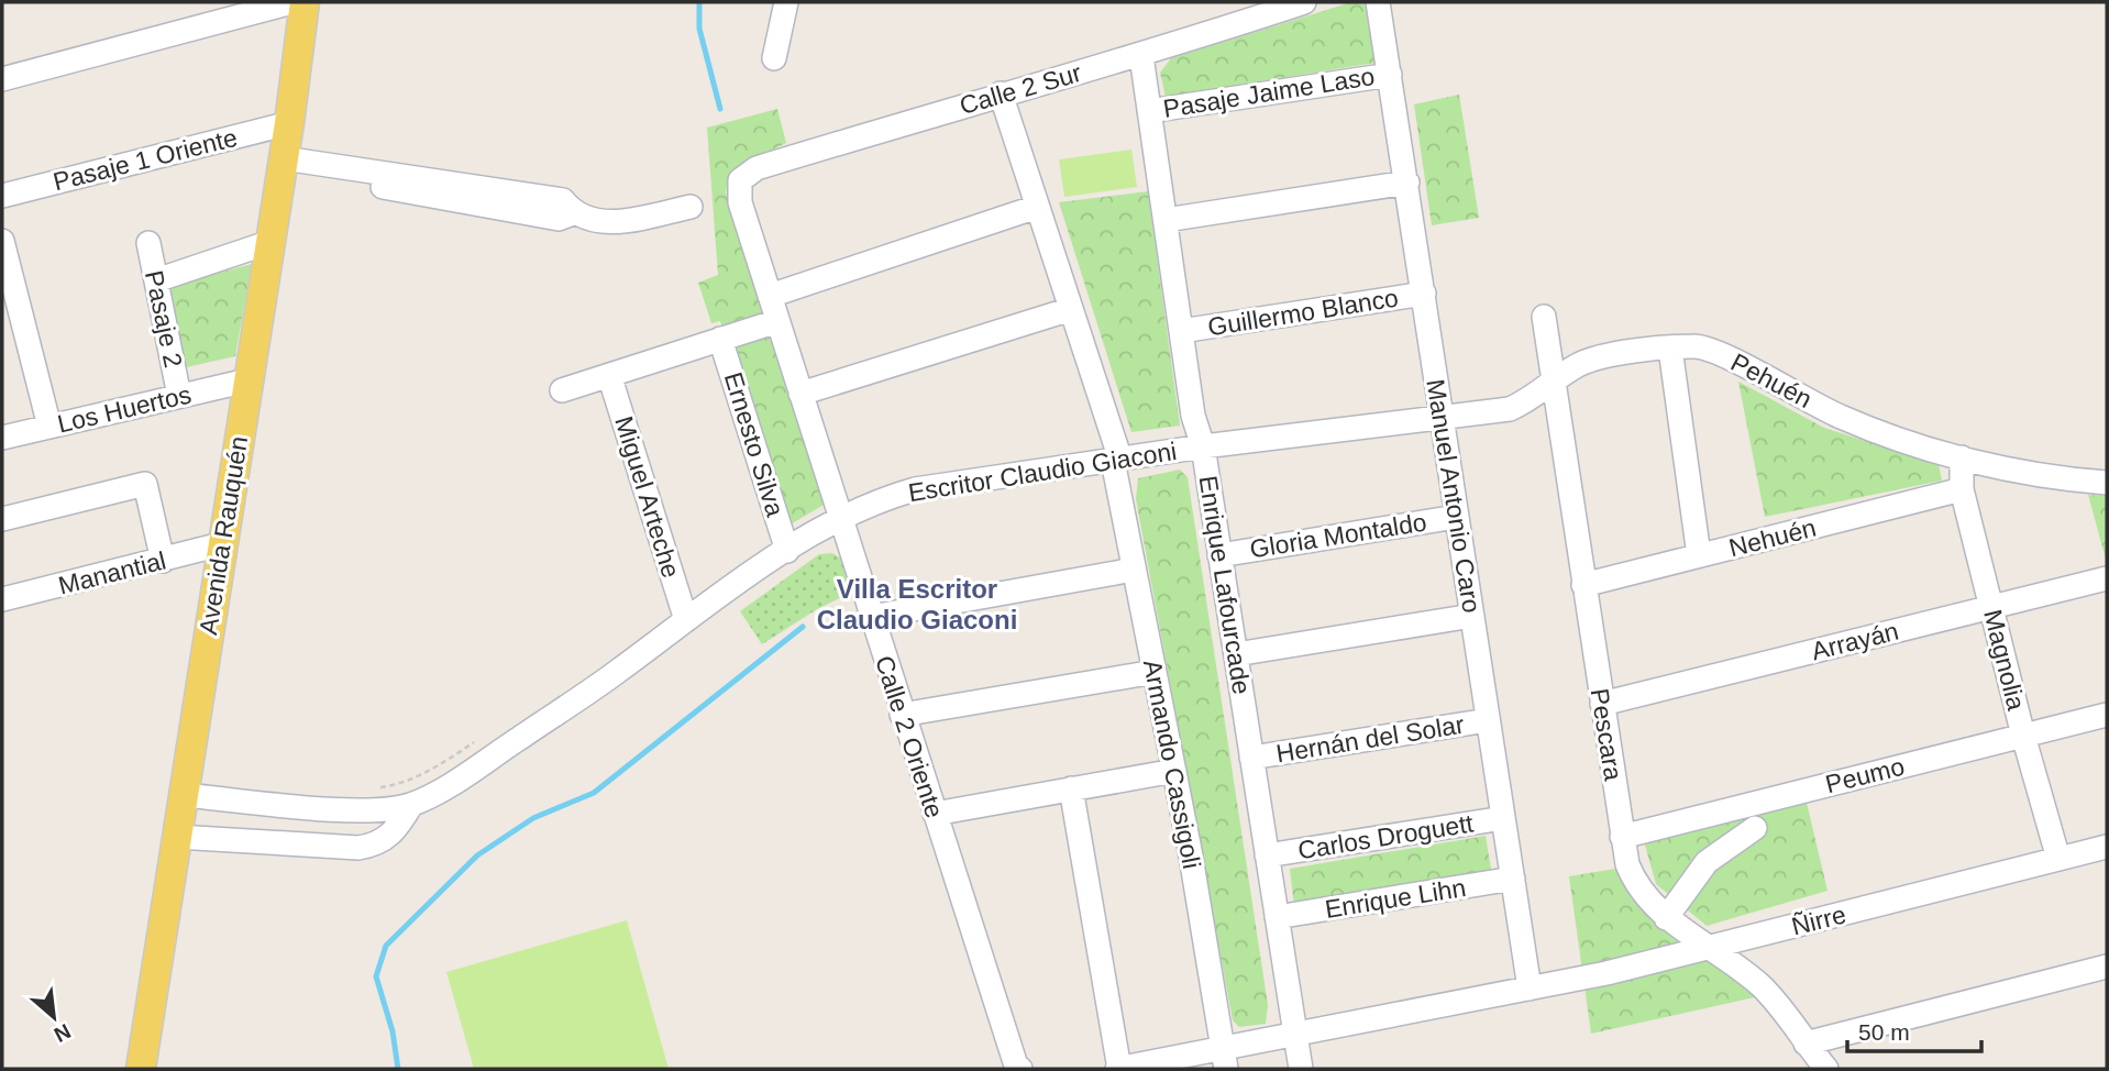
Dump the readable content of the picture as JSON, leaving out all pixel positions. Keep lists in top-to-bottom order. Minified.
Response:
{"streets":{"main road":["Avenida Rauquén"],"street":["Calle 2 Sur","Pasaje Jaime Laso","Pasaje 1 Oriente","Guillermo Blanco","Pasaje 2","Pehuén","Los Huertos","Ernesto Silva","Escritor Claudio Giaconi","Manuel Antonio Caro","Miguel Arteche","Gloria Montaldo","Nehuén","Manantial","Enrique Lafourcade","Arrayán","Magnolia","Pescara","Calle 2 Oriente","Hernán del Solar","Armando Cassigoli","Peumo","Carlos Droguett","Enrique Lihn","Ñirre"]},"crossings":[["Calle 2 Sur","Enrique Lafourcade"],["Calle 2 Sur","Calle 2 Oriente"],["Calle 2 Sur","Armando Cassigoli"],["Pasaje Jaime Laso","Manuel Antonio Caro"],["Pasaje Jaime Laso","Enrique Lafourcade"],["Pasaje 1 Oriente","Avenida Rauquén"],["Guillermo Blanco","Manuel Antonio Caro"],["Guillermo Blanco","Enrique Lafourcade"],["Pasaje 2","Los Huertos"],["Pehuén","Escritor Claudio Giaconi"],["Pehuén","Manuel Antonio Caro"],["Pehuén","Magnolia"],["Pehuén","Pescara"],["Los Huertos","Avenida Rauquén"],["Ernesto Silva","Escritor Claudio Giaconi"],["Escritor Claudio Giaconi","Manuel Antonio Caro"],["Escritor Claudio Giaconi","Miguel Arteche"],["Escritor Claudio Giaconi","Avenida Rauquén"],["Escritor Claudio Giaconi","Enrique Lafourcade"],["Escritor Claudio Giaconi","Calle 2 Oriente"],["Escritor Claudio Giaconi","Armando Cassigoli"],["Manuel Antonio Caro","Gloria Montaldo"],["Manuel Antonio Caro","Hernán del Solar"],["Manuel Antonio Caro","Carlos Droguett"],["Manuel Antonio Caro","Enrique Lihn"],["Manuel Antonio Caro","Ñirre"],["Avenida Rauquén","Manantial"],["Gloria Montaldo","Enrique Lafourcade"],["Nehuén","Magnolia"],["Nehuén","Pescara"],["Enrique Lafourcade","Hernán del Solar"],["Enrique Lafourcade","Carlos Droguett"],["Enrique Lafourcade","Enrique Lihn"],["Enrique Lafourcade","Ñirre"],["Arrayán","Magnolia"],["Arrayán","Pescara"],["Magnolia","Peumo"],["Magnolia","Ñirre"],["Pescara","Peumo"],["Pescara","Ñirre"],["Armando Cassigoli","Ñirre"]],"districts":["Villa Escritor Claudio Giaconi"],"scale_bar":"50 m","north":"bottom right"}
